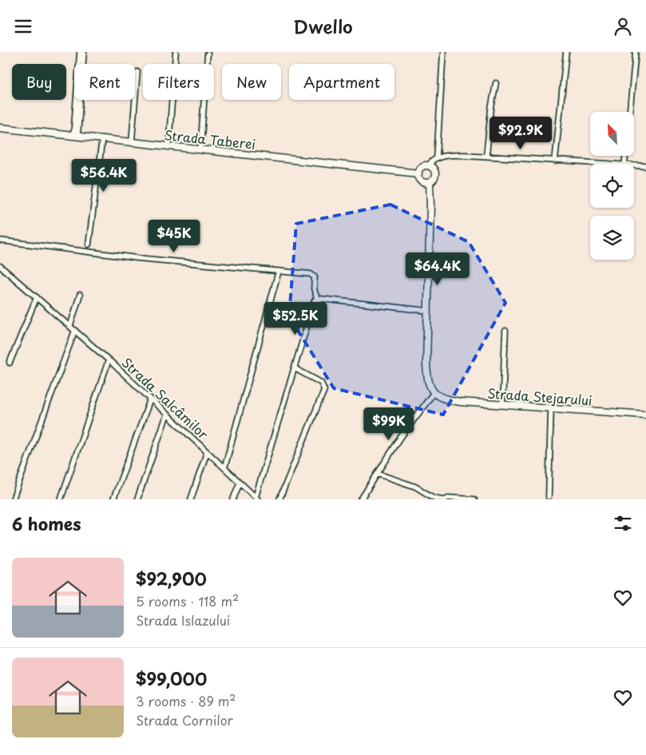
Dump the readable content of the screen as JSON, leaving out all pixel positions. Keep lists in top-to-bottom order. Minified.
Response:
{"streets":{"street":["Strada Taberei","Strada Stejarului","Strada Salcâmilor"]},"north":"top left","page":{"header":"Dwello","chip":["Buy","Rent","Filters","New","Apartment"],"price":["$92.9K","$56.4K","$45K","$64.4K","$52.5K","$99K"],"heading":"6 homes","list":[{"name":"$92,900","note":"5 rooms · 118 m² · Strada Islazului"},{"name":"$99,000","note":"3 rooms · 89 m² · Strada Cornilor"}]}}
